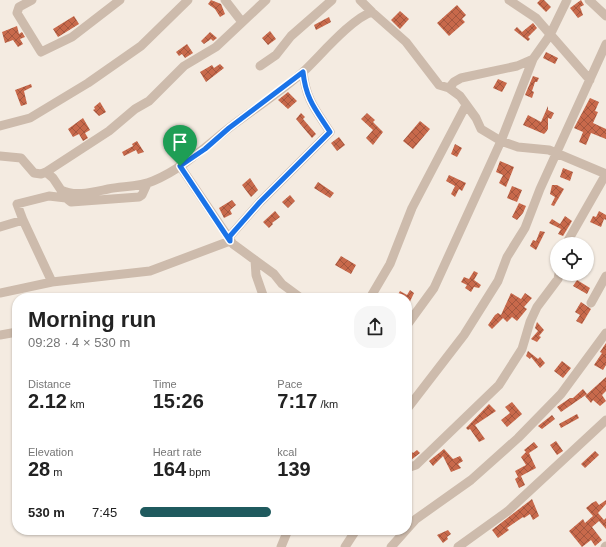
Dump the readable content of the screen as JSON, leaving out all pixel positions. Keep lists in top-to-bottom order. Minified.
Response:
{"page":{"heading":["Morning run","09:28 · 4 × 530 m"],"stats":[["Distance","2.12 km"],["Time","15:26"],["Pace","7:17 /km"],["Elevation","28 m"],["Heart rate","164 bpm"],["kcal","139"]],"list":[{"name":"530 m","note":"7:45"}]}}
